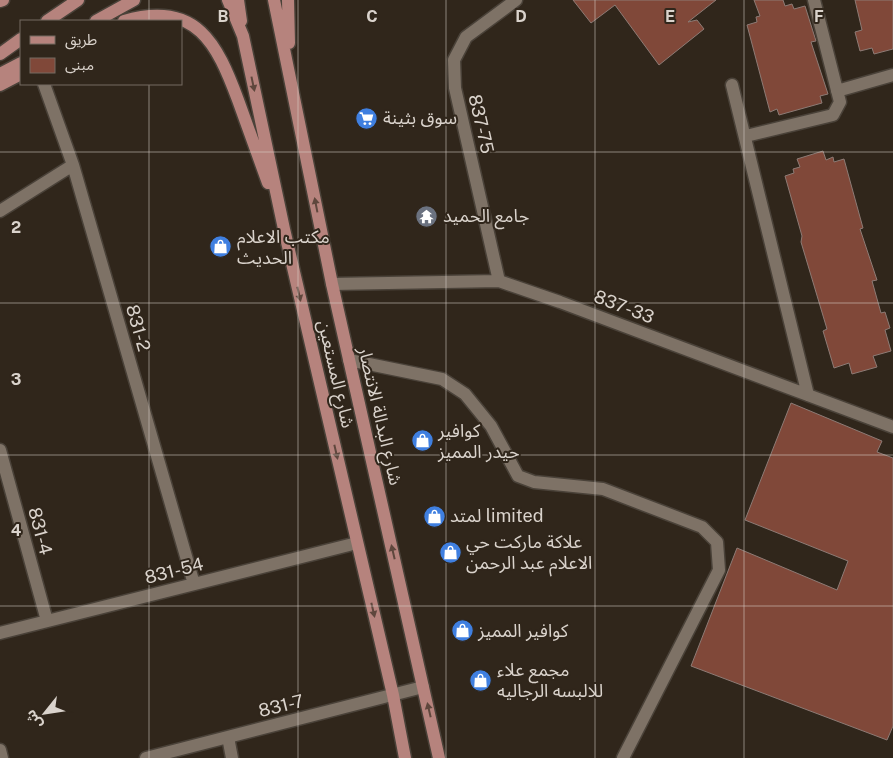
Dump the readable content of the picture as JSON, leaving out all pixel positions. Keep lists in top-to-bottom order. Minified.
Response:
{"streets":{"main road":["شارع المستعين","شارع البدالة الانتصار"],"street":["837-75","837-33","831-2","831-4","831-54","831-7"]},"crossings":[["837-75","837-33"],["837-33","شارع البدالة الانتصار"],["831-2","831-54"],["شارع المستعين","831-54"],["شارع المستعين","831-7"],["شارع البدالة الانتصار","831-7"],["831-4","831-54"]],"one_way":["شارع المستعين","شارع البدالة الانتصار"],"places":{"supermarket":["سوق بثينة"],"temple":["جامع الحميد"],"shop":["مكتب الاعلام الحديث","كوافير حيدر المميز","لمتد limited","علاكة ماركت حي الاعلام عبد الرحمن","كوافير المميز","مجمع علاء للالبسه الرجاليه"]},"legend":["طريق","مبنى"],"north":"bottom left","grid":{"columns":["B","C","D","E","F"],"rows":["2","3","4"]}}
